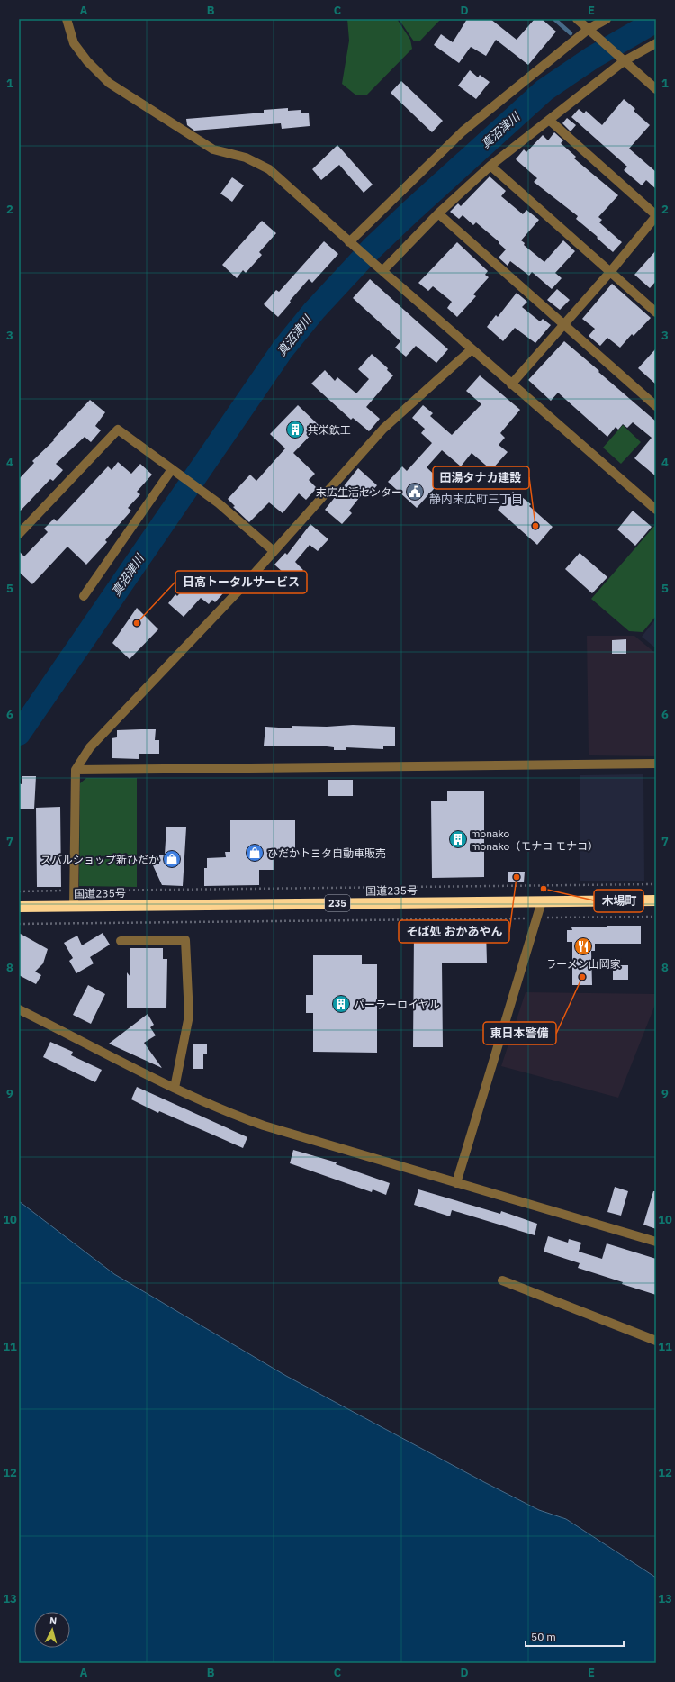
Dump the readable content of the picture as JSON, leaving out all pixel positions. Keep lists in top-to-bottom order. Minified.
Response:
{"streets":{"highway":["国道235号","235"]},"districts":["静内末広町三丁目"],"water":["真沼津川"],"places":{"building":["共栄鉄工","monako monako（モナコ モナコ）","パーラーロイヤル"],"public building":["末広生活センター"],"other":["田湯タナカ建設","日高トータルサービス","そば処 おかあやん","木場町","東日本警備"],"shop":["ひだかトヨタ自動車販売","スバルショップ新ひだか"],"restaurant":["ラーメン山岡家"]},"scale_bar":"50 m","north":"top","grid":{"columns":["A","B","C","D","E"],"rows":["1","2","3","4","5","6","7","8","9","10","11","12","13"]}}
